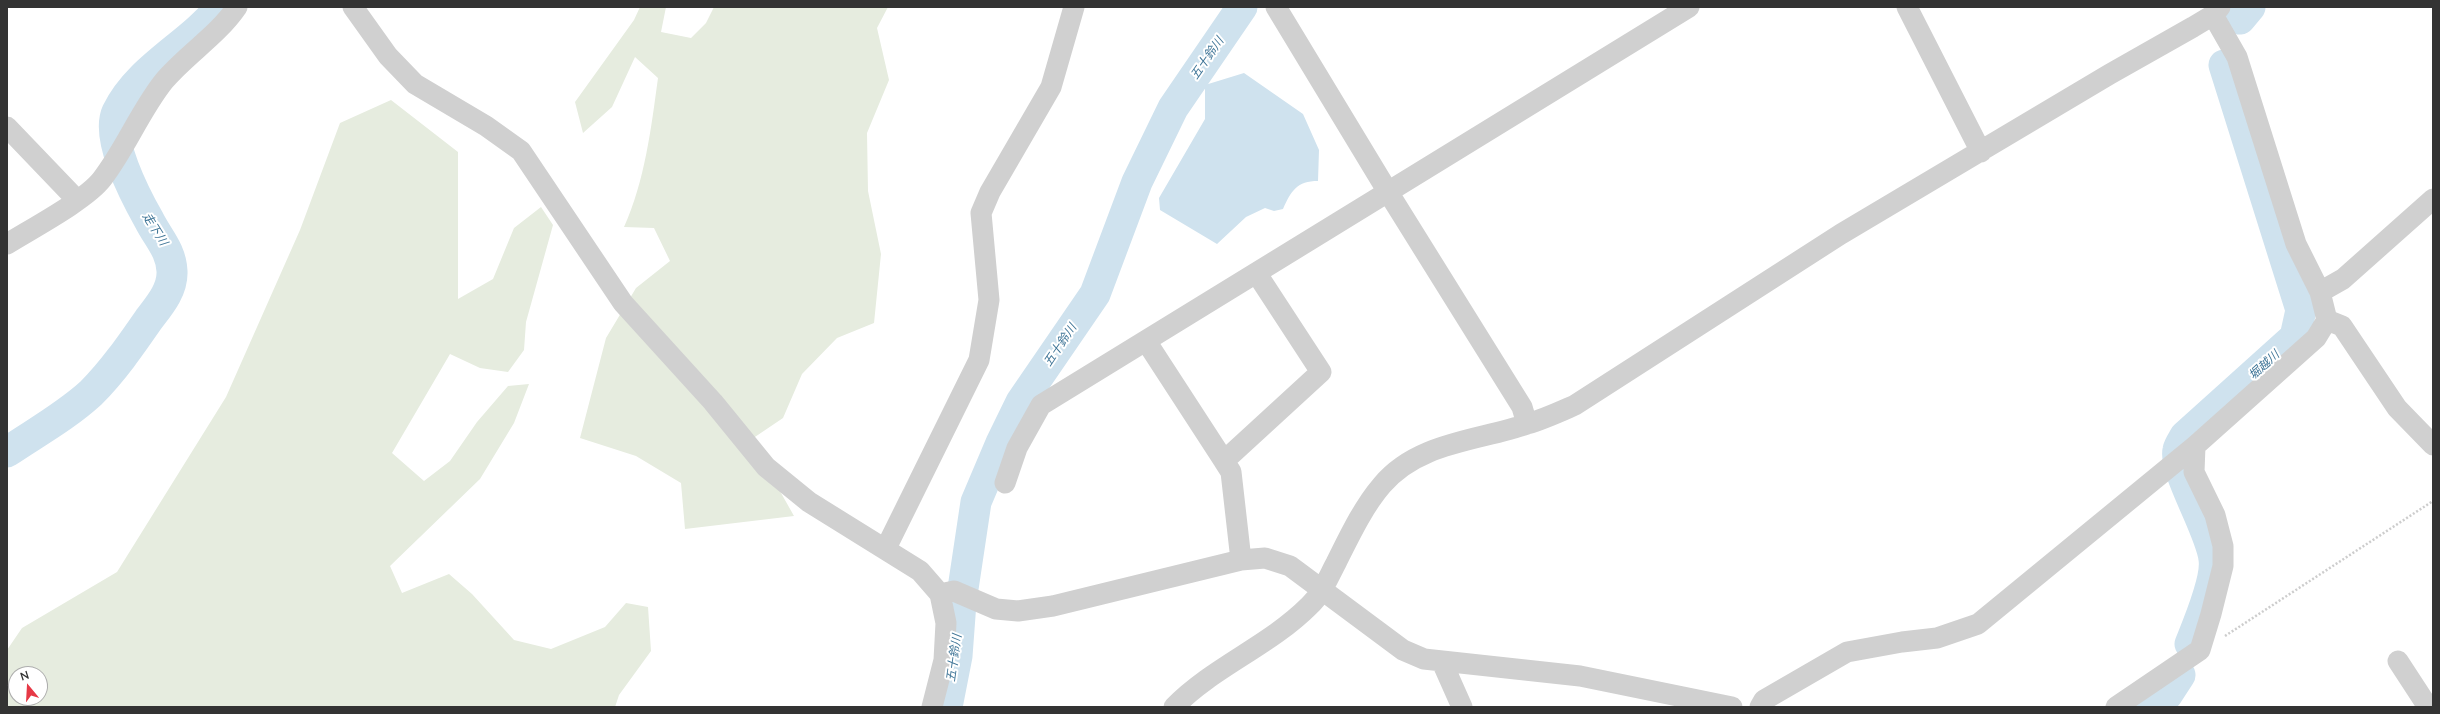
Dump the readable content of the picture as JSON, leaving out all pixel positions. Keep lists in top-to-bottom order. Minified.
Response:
{"water":["五十鈴川","走下川","堀越川"],"north":"top"}
